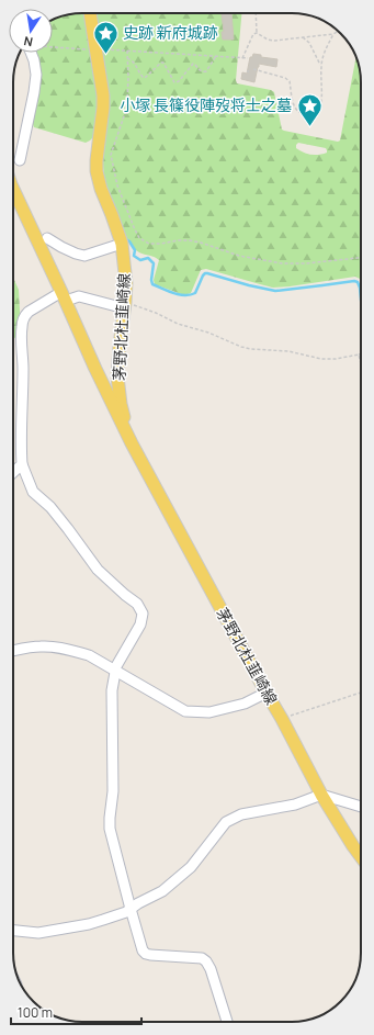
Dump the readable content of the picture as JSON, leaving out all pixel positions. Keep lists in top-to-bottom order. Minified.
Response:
{"streets":{"main road":["茅野北杜韮崎線"]},"places":{"place":["史跡 新府城跡","小塚 長篠役陣歿将士之墓"]},"scale_bar":"100 m","north":"bottom"}
